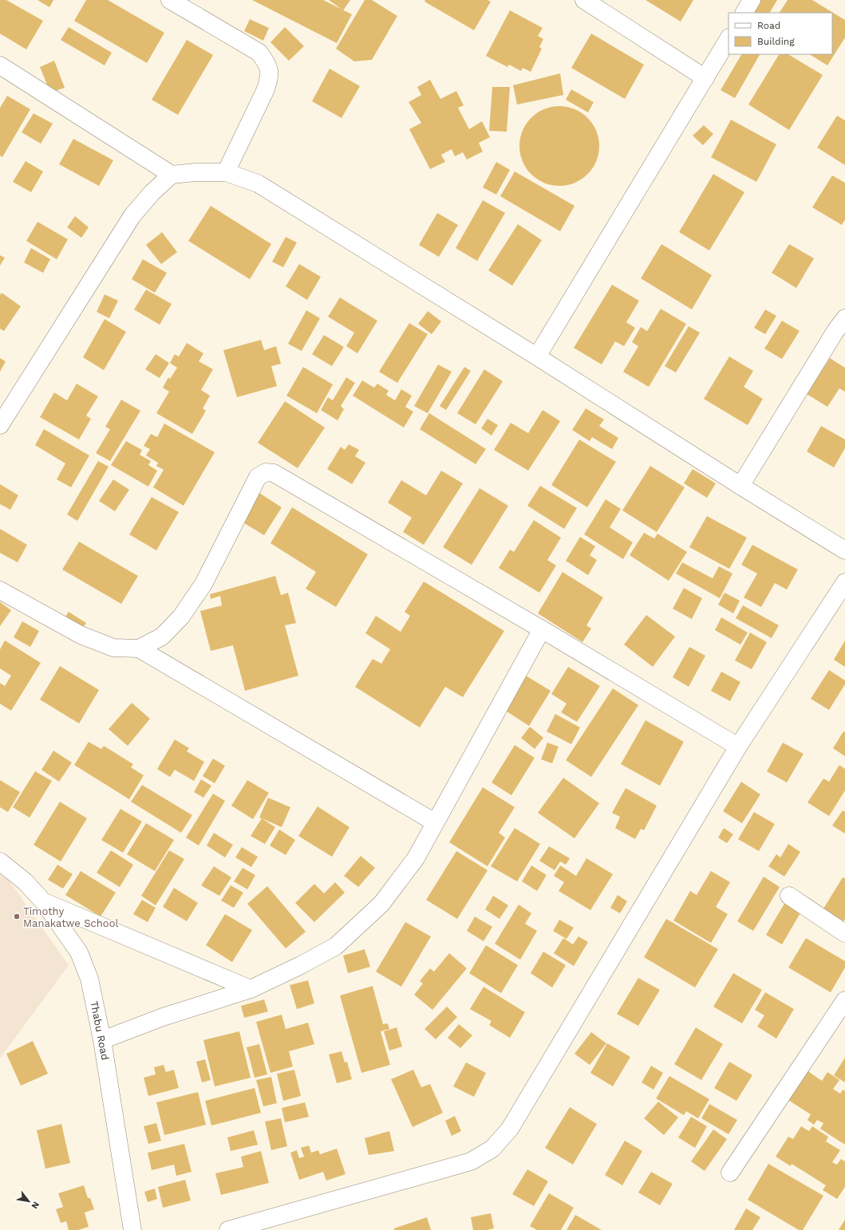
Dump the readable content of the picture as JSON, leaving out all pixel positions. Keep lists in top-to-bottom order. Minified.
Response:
{"streets":{"street":["Thabu Road"]},"places":["Timothy Manakatwe School"],"legend":["Road","Building"],"north":"bottom right"}
